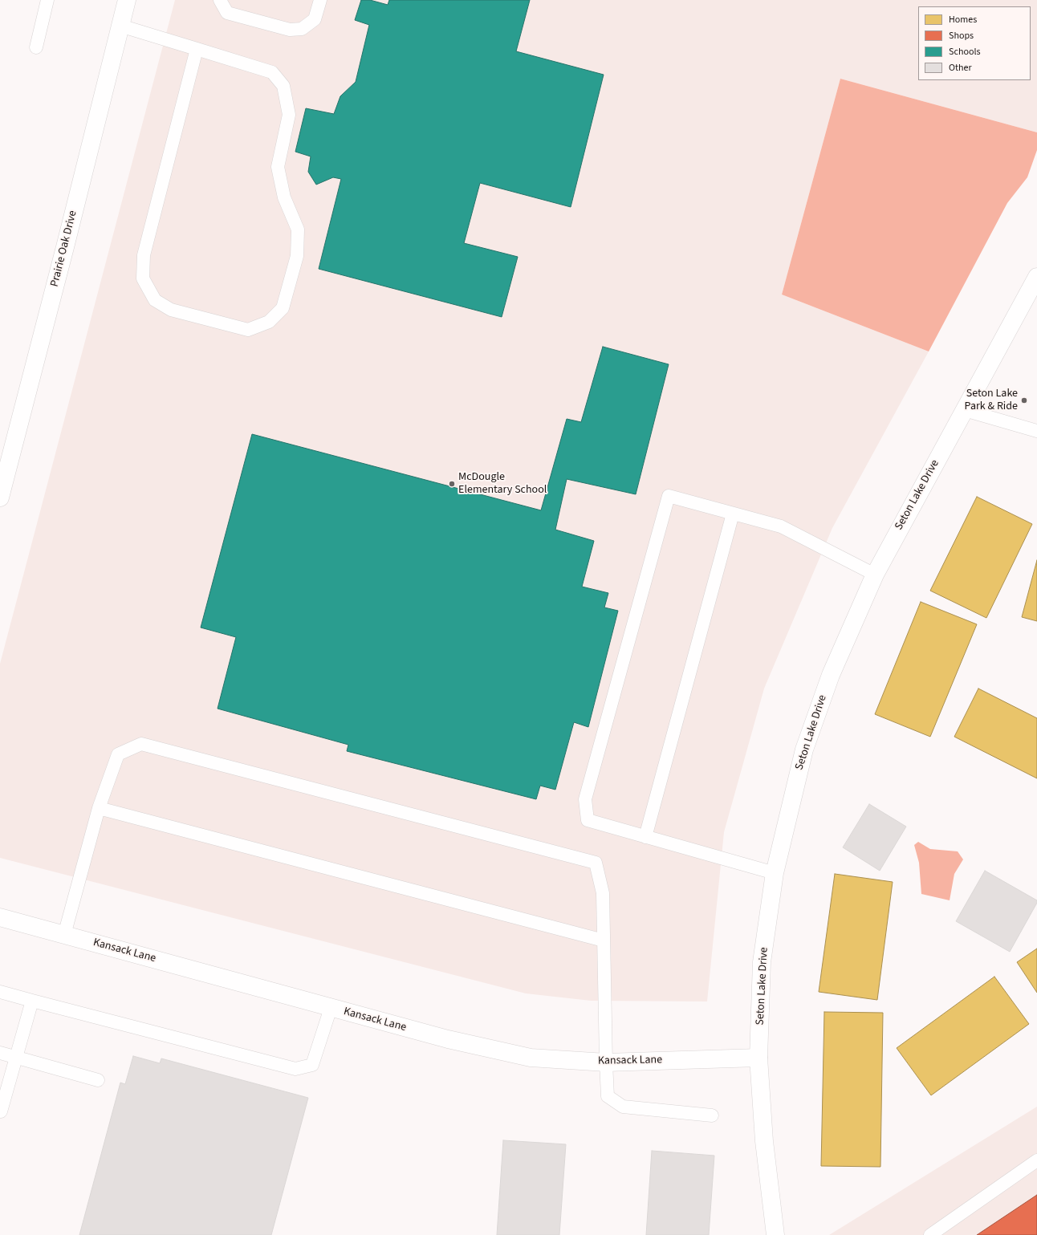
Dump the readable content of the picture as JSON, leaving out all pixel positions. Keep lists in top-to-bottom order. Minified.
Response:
{"streets":{"street":["Prairie Oak Drive","Seton Lake Drive","Kansack Lane"]},"crossings":[["Seton Lake Drive","Kansack Lane"]],"places":["Seton Lake Park & Ride","McDougle Elementary School"],"legend":["Homes","Shops","Schools","Other"]}
